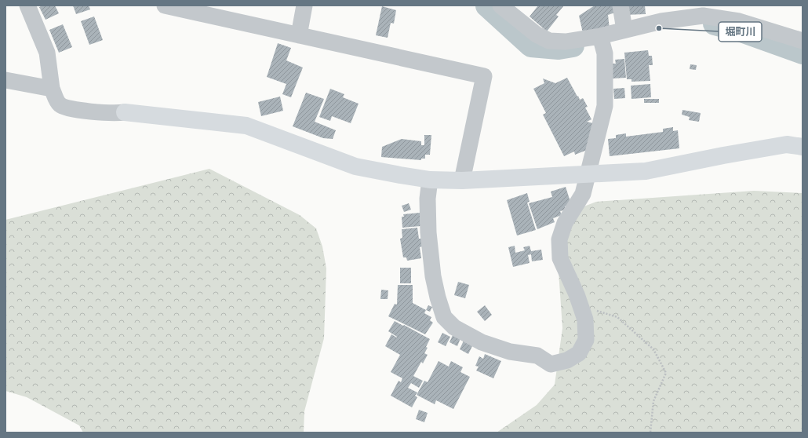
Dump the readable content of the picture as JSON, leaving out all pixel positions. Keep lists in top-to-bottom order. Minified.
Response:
{"places":["堀町川"]}
